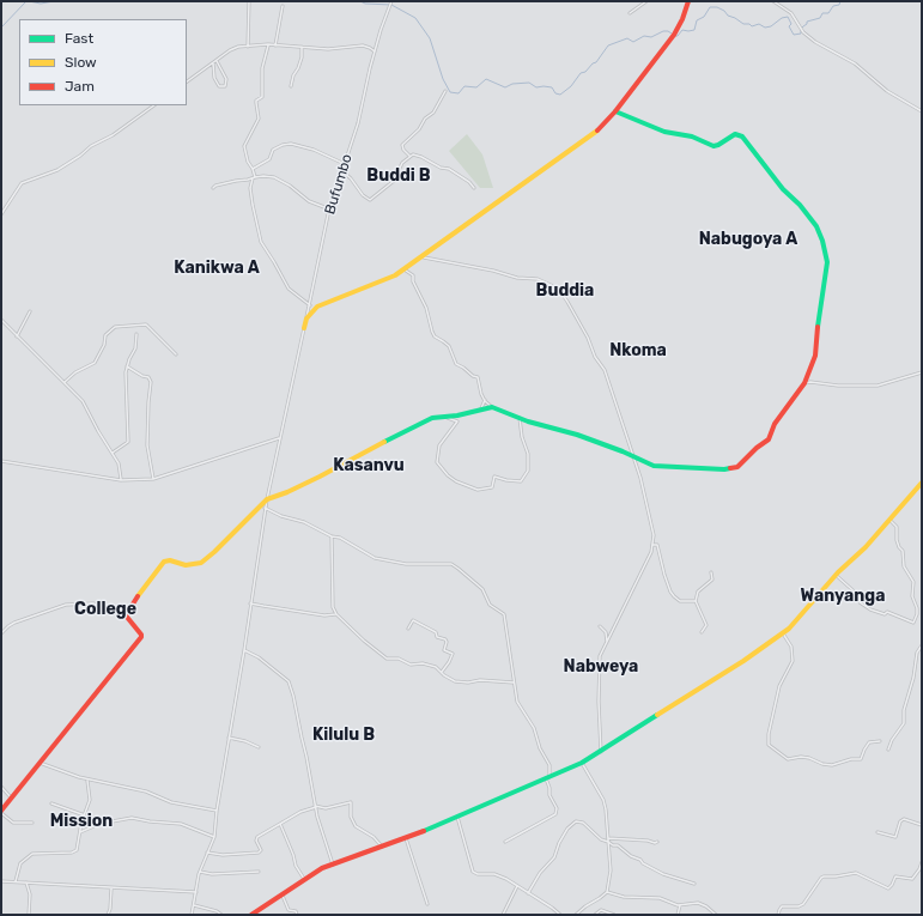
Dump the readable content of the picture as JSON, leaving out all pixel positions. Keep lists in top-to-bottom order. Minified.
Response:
{"streets":{"street":["Bufumbo"]},"districts":["Buddi B","Nabugoya A","Kanikwa A","Buddia","Nkoma","Kasanvu","Wanyanga","College","Nabweya","Kilulu B","Mission"],"legend":["Fast","Slow","Jam"]}
